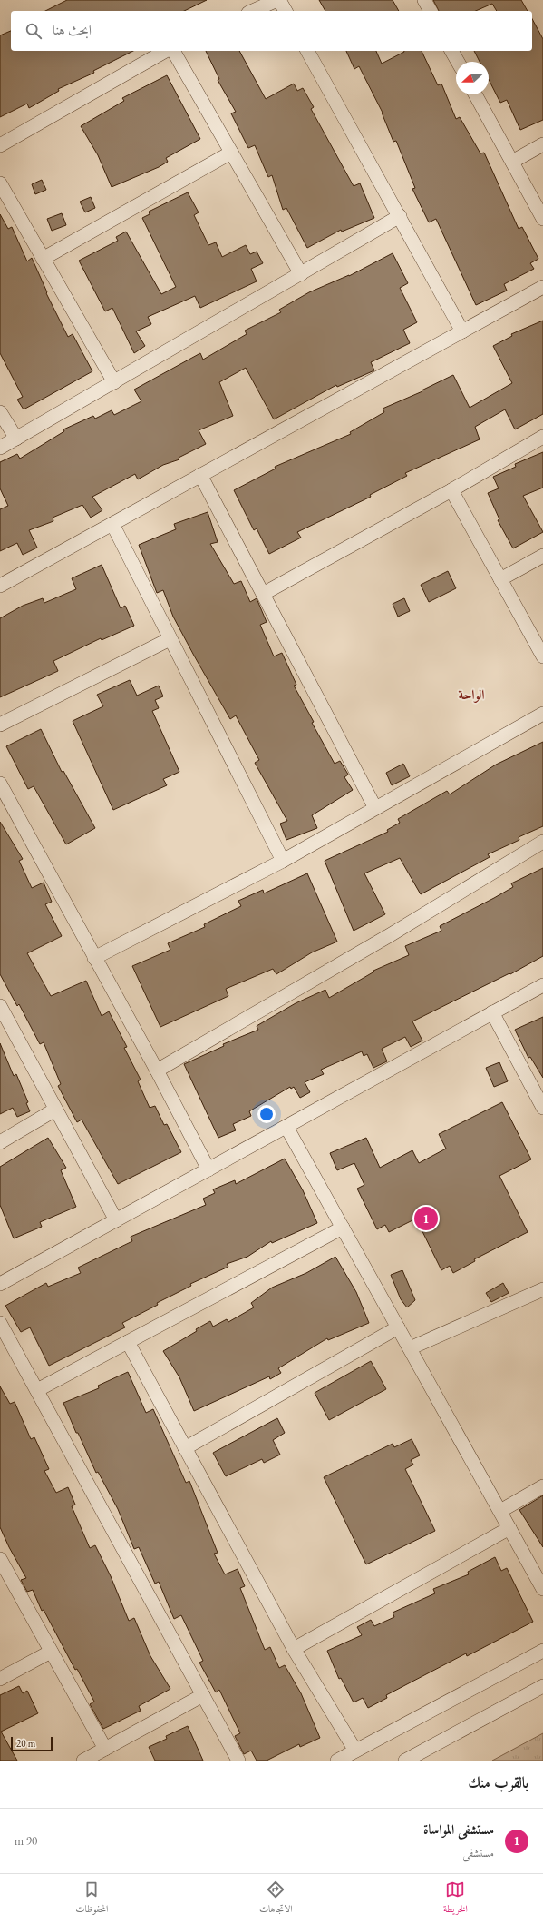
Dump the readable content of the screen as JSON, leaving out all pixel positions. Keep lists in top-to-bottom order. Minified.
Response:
{"districts":["الواحة"],"scale_bar":"20 m","north":"left","page":{"search":"ابحث هنا","pins":"1","scale":"20 m","heading":"بالقرب منك","list":[{"mark":"1","name":"مستشفى المواساة","note":"مستشفى","value":"90 m"}],"nav":["الخريطة","الاتجاهات","المحفوظات"]}}
